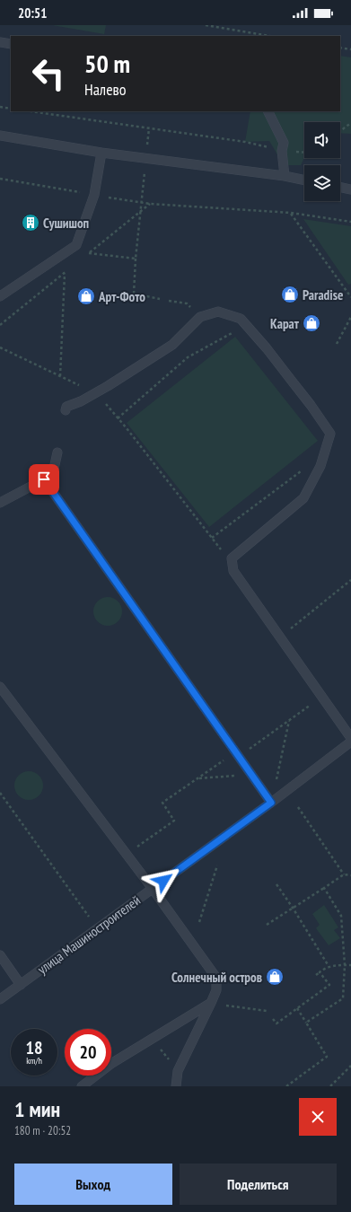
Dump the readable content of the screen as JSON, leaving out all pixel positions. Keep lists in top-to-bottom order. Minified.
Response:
{"streets":{"lane":["улица Машиностроителей"]},"places":{"building":["Сушишоп"],"shop":["Paradise","Арт-Фото","Карат","Солнечный остров"]},"page":{"status":"20:51","turn":["50 m","Налево"],"speed":"18 km/h","limit":"20","heading":["1 мин","180 m · 20:52"],"buttons":["Выход","Поделиться"]}}
